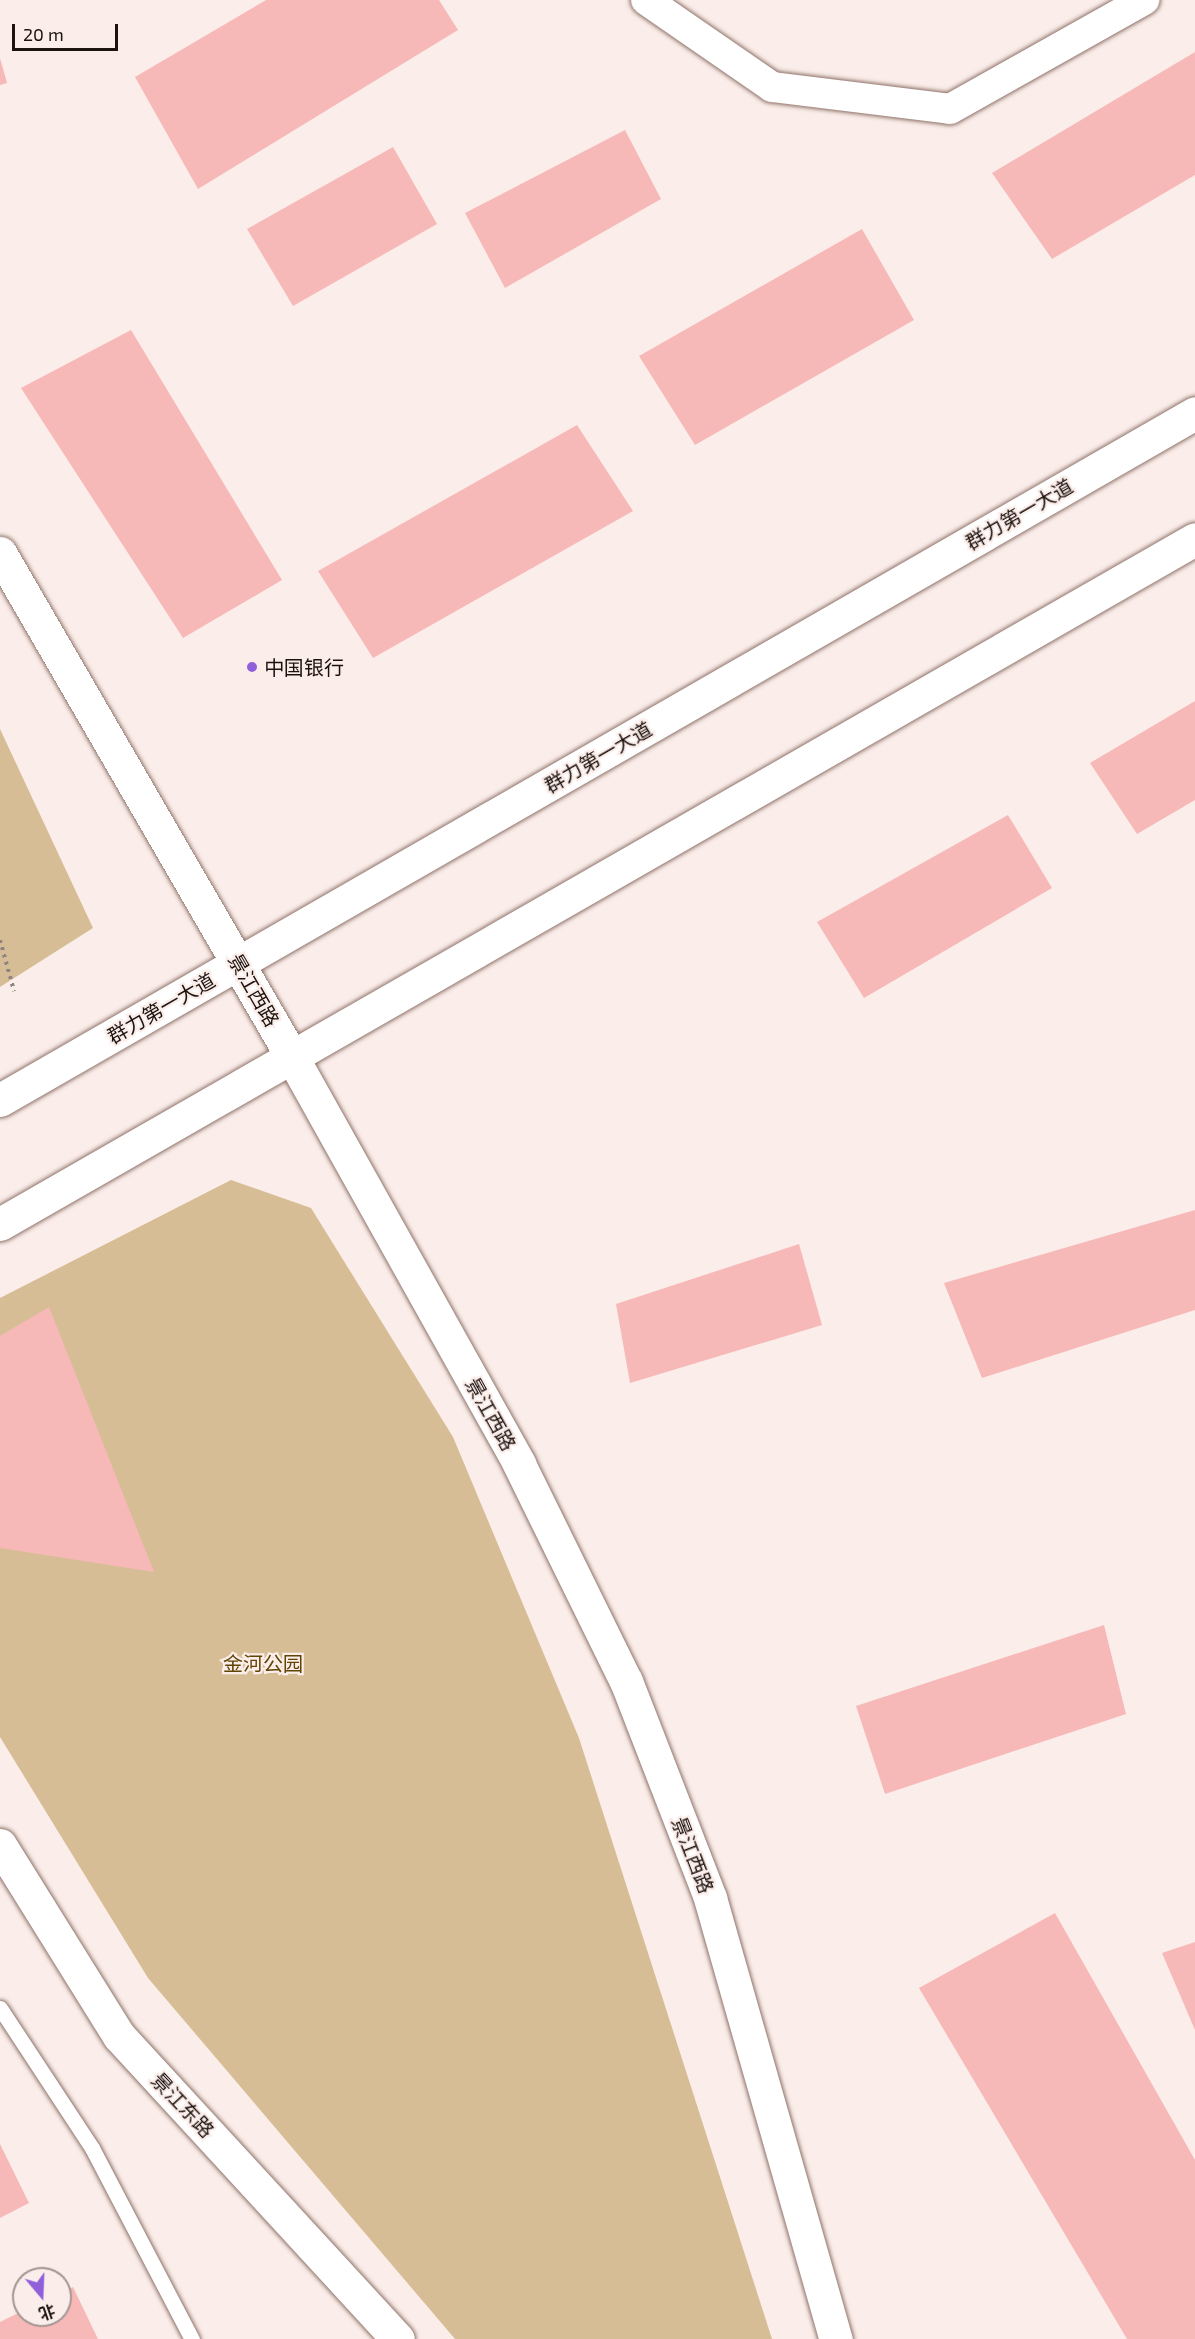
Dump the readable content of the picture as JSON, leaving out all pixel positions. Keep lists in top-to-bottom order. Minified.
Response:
{"streets":{"main road":["群力第一大道","景江西路","景江东路"]},"crossings":[["群力第一大道","景江西路"]],"parks":["金河公园"],"places":["中国银行"],"scale_bar":"20 m","north":"bottom"}
